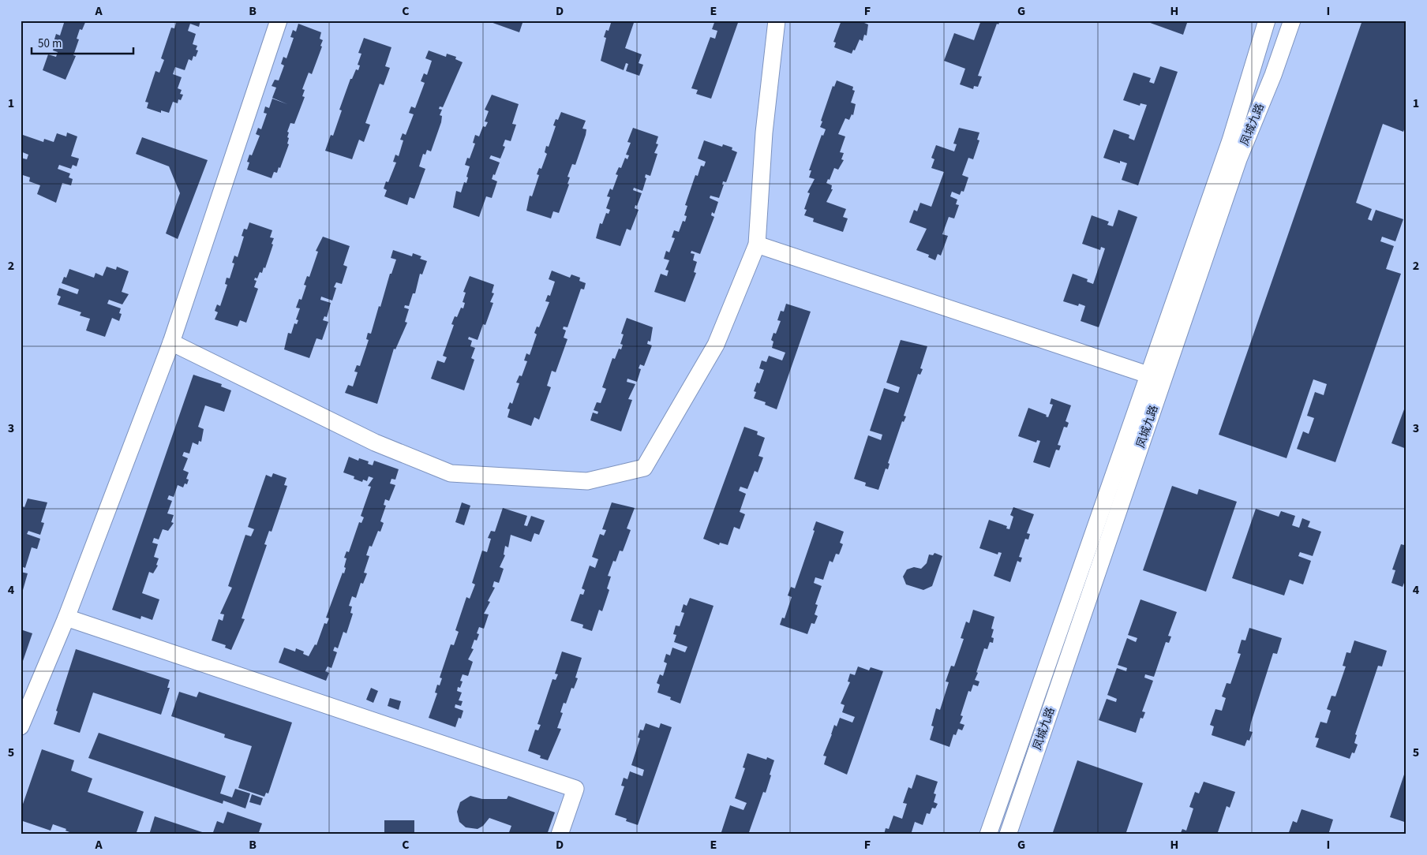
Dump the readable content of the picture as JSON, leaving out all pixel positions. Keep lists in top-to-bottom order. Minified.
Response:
{"streets":{"street":["凤城九路"]},"scale_bar":"50 m","grid":{"columns":["A","B","C","D","E","F","G","H","I"],"rows":["1","2","3","4","5"]}}
